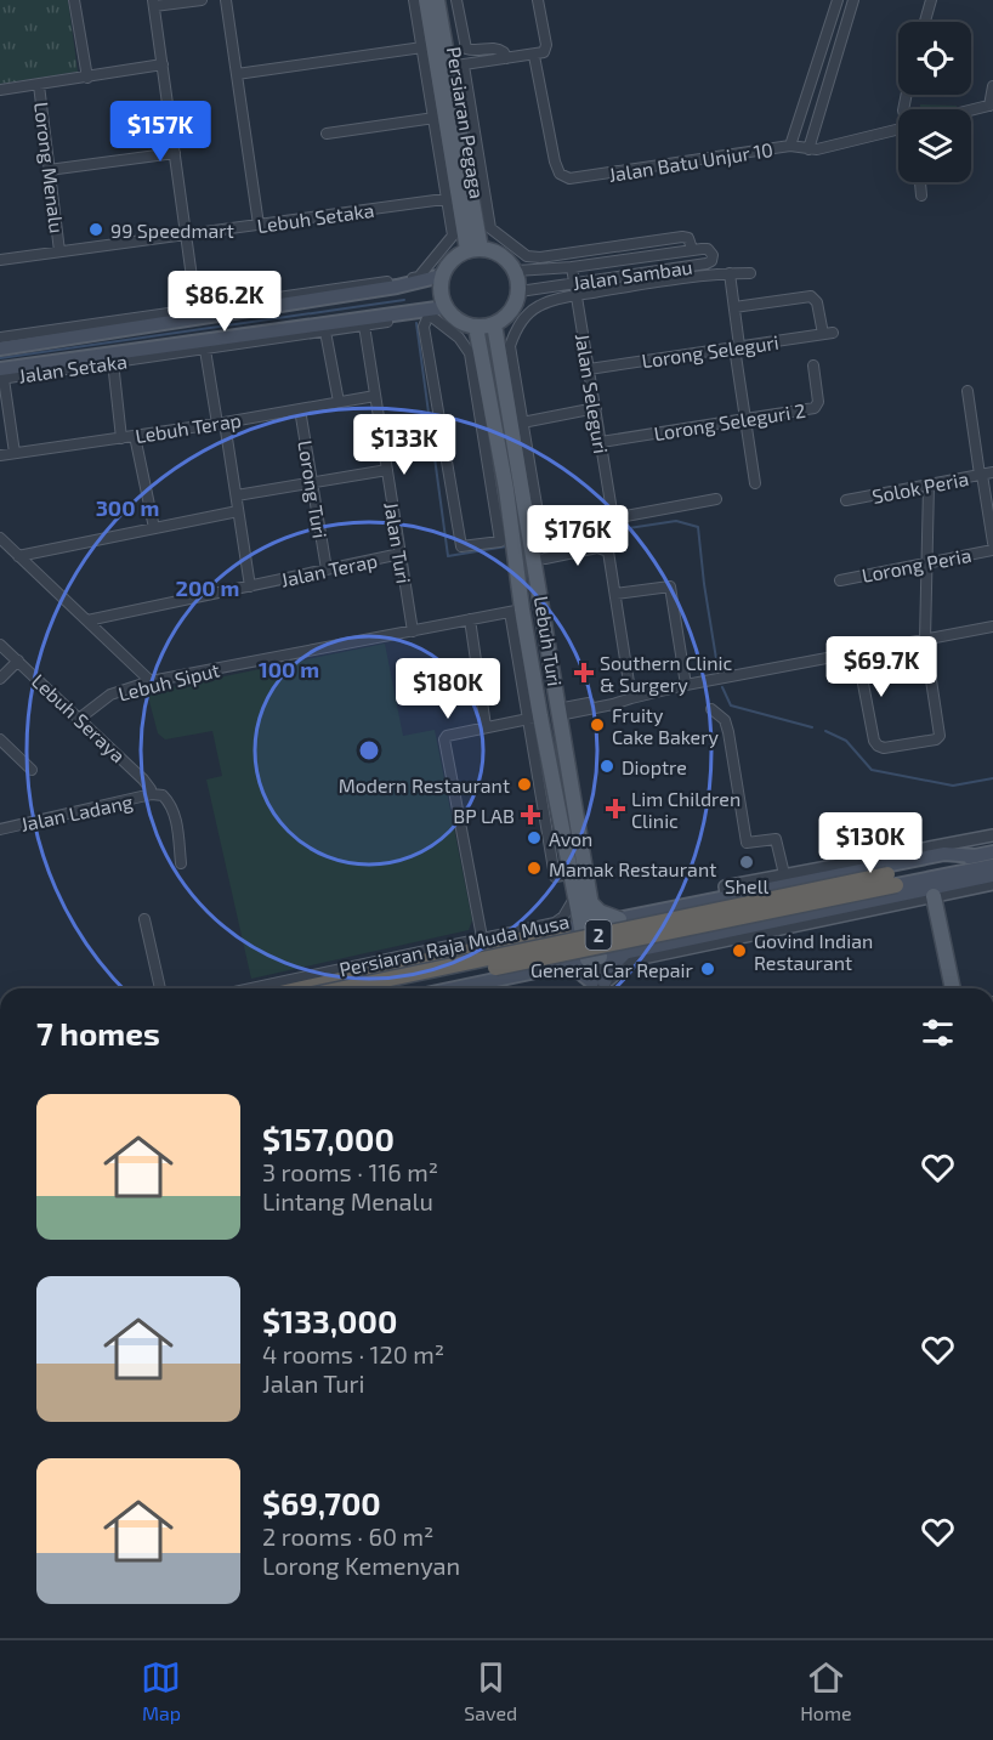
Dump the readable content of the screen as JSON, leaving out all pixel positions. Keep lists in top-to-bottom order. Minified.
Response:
{"streets":{"highway":["2","Persiaran Raja Muda Musa"],"main road":["Persiaran Pegaga","Lebuh Turi"],"street":["Jalan Batu Unjur 10","Lorong Menalu","Lebuh Setaka","Jalan Sambau","Lorong Seleguri","Jalan Setaka","Jalan Seleguri","Lorong Seleguri 2","Lebuh Terap","Solok Peria","Lorong Turi","Jalan Turi","Lorong Peria","Jalan Terap","Lebuh Siput","Lebuh Seraya","Jalan Ladang"]},"crossings":[["Persiaran Pegaga","Lebuh Setaka"],["Persiaran Pegaga","Jalan Sambau"],["Persiaran Pegaga","Lebuh Turi"],["Lorong Menalu","Lebuh Setaka"],["Jalan Sambau","Jalan Seleguri"],["Jalan Sambau","Lebuh Turi"],["Lorong Seleguri","Jalan Seleguri"],["Jalan Setaka","Jalan Turi"],["Jalan Seleguri","Lorong Seleguri 2"],["Jalan Seleguri","Lebuh Turi"],["Lebuh Terap","Lorong Turi"],["Lebuh Terap","Jalan Turi"],["Lorong Turi","Jalan Terap"],["Jalan Turi","Jalan Terap"],["Jalan Turi","Lebuh Siput"],["Lebuh Turi","Lebuh Siput"],["Lebuh Siput","Lebuh Seraya"],["Lebuh Seraya","Jalan Ladang"]],"places":{"other":["99 Speedmart","Fruity Cake Bakery","Dioptre","Modern Restaurant","Avon","Shell","Mamak Restaurant","Govind Indian Restaurant","General Car Repair"],"health":["Southern Clinic & Surgery","Lim Children Clinic","BP LAB"]},"page":{"price":["$157K","$86.2K","$133K","$176K","$69.7K","$180K","$130K"],"heading":"7 homes","list":[{"name":"$157,000","note":"3 rooms · 116 m² · Lintang Menalu"},{"name":"$133,000","note":"4 rooms · 120 m² · Jalan Turi"},{"name":"$69,700","note":"2 rooms · 60 m² · Lorong Kemenyan"}],"tabs":["Map","Saved","Home"]},"rings":["300 m","200 m","100 m"]}
